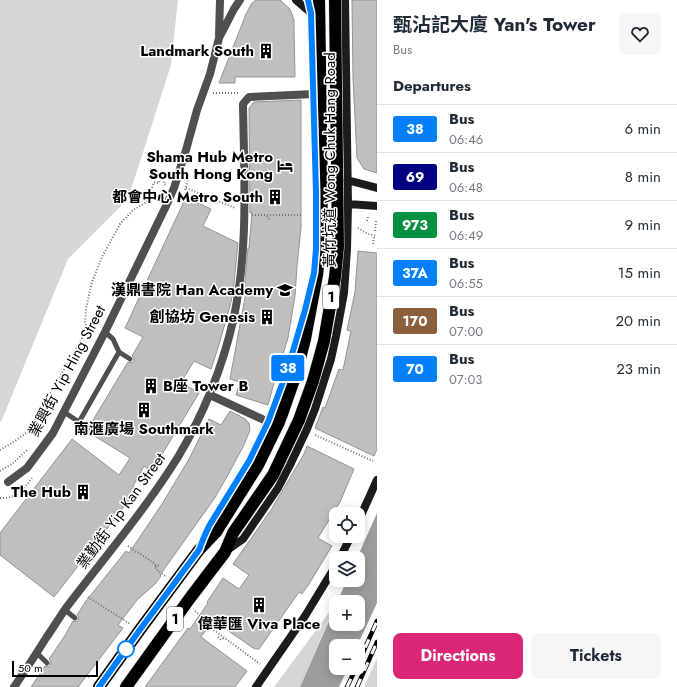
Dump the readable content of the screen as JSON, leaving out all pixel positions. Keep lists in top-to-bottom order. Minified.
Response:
{"streets":{"highway":["黃竹坑道 Wong Chuk Hang Road","1"],"street":["業興街 Yip Hing Street","業勤街 Yip Kan Street"]},"crossings":[["黃竹坑道 Wong Chuk Hang Road","1"],["黃竹坑道 Wong Chuk Hang Road","業勤街 Yip Kan Street"]],"places":{"building":["Landmark South","都會中心 Metro South","創協坊 Genesis","B座 Tower B","南滙廣場 Southmark","The Hub","偉華匯 Viva Place"],"hotel":["Shama Hub Metro South Hong Kong"],"school or university":["漢鼎書院 Han Academy"]},"lines":["bus line 38"],"scale_bar":"50 m","page":{"on_map":"38","heading":[["甄沾記大廈 Yan's Tower","Bus"],"Departures"],"list":[{"mark":"38","name":"Bus","note":"06:46","value":"6 min"},{"mark":"69","name":"Bus","note":"06:48","value":"8 min"},{"mark":"973","name":"Bus","note":"06:49","value":"9 min"},{"mark":"37A","name":"Bus","note":"06:55","value":"15 min"},{"mark":"170","name":"Bus","note":"07:00","value":"20 min"},{"mark":"70","name":"Bus","note":"07:03","value":"23 min"}],"map_buttons":["+","−"],"buttons":["Directions","Tickets"],"scale":"50 m"}}
